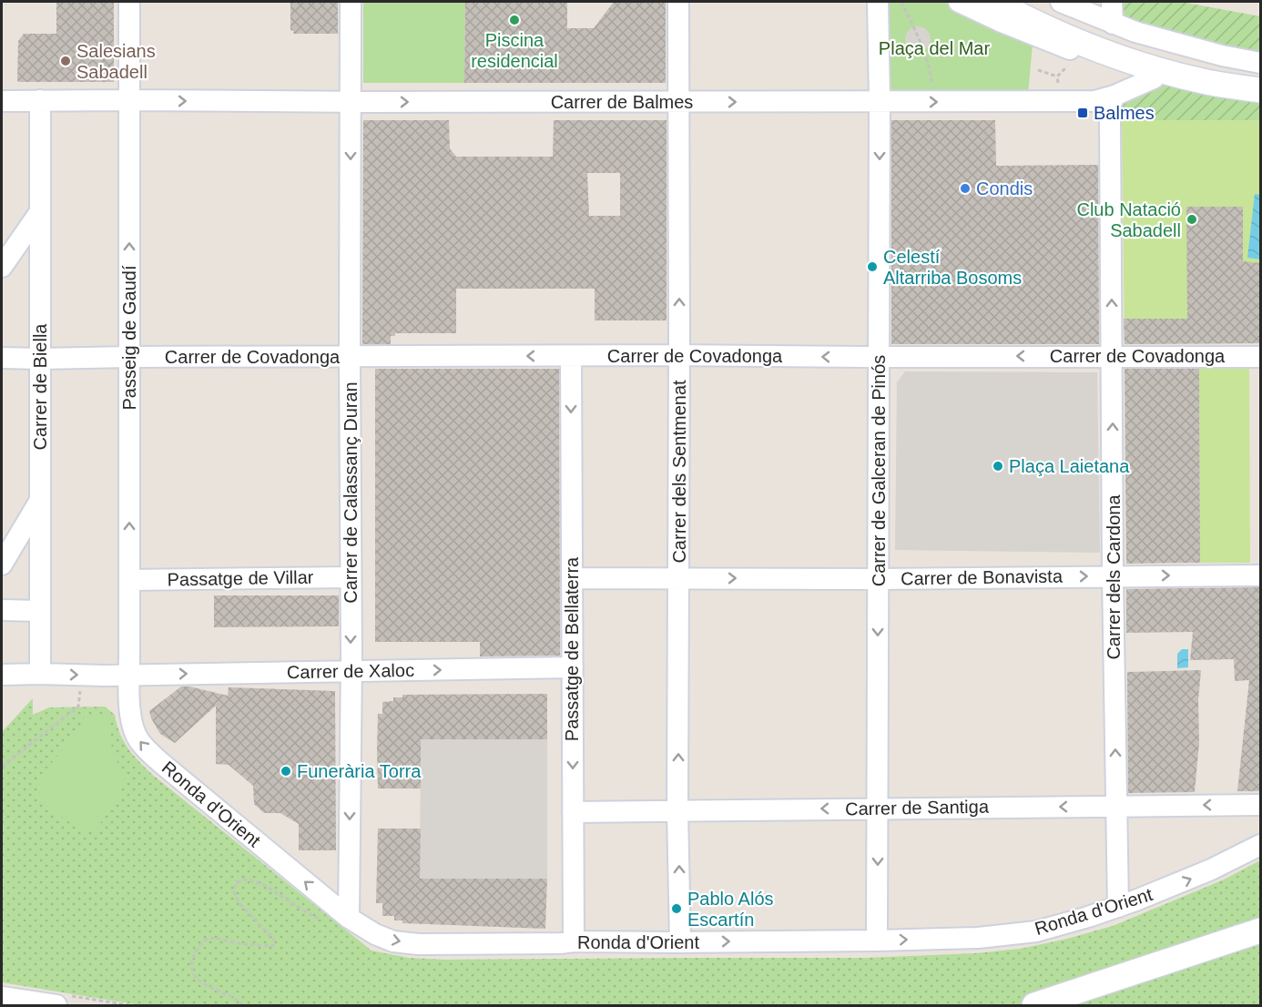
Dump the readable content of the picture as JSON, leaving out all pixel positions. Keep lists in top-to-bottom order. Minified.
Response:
{"streets":{"street":["Carrer de Balmes","Passeig de Gaudí","Carrer de Covadonga","Carrer de Biella","Carrer de Galceran de Pinós","Carrer dels Sentmenat","Carrer de Calassanç Duran","Carrer de Bonavista","Carrer dels Cardona","Passatge de Villar","Passatge de Bellaterra","Carrer de Xaloc","Ronda d'Orient","Carrer de Santiga"]},"crossings":[["Carrer de Balmes","Passeig de Gaudí"],["Carrer de Balmes","Carrer de Biella"],["Carrer de Balmes","Carrer de Galceran de Pinós"],["Carrer de Balmes","Carrer dels Sentmenat"],["Carrer de Balmes","Carrer de Calassanç Duran"],["Carrer de Balmes","Carrer dels Cardona"],["Passeig de Gaudí","Carrer de Covadonga"],["Passeig de Gaudí","Passatge de Villar"],["Passeig de Gaudí","Carrer de Xaloc"],["Passeig de Gaudí","Ronda d'Orient"],["Carrer de Covadonga","Carrer de Biella"],["Carrer de Covadonga","Carrer de Galceran de Pinós"],["Carrer de Covadonga","Carrer dels Sentmenat"],["Carrer de Covadonga","Carrer de Calassanç Duran"],["Carrer de Covadonga","Carrer dels Cardona"],["Carrer de Covadonga","Passatge de Bellaterra"],["Carrer de Biella","Carrer de Xaloc"],["Carrer de Galceran de Pinós","Carrer de Bonavista"],["Carrer de Galceran de Pinós","Ronda d'Orient"],["Carrer de Galceran de Pinós","Carrer de Santiga"],["Carrer dels Sentmenat","Carrer de Bonavista"],["Carrer dels Sentmenat","Ronda d'Orient"],["Carrer dels Sentmenat","Carrer de Santiga"],["Carrer de Calassanç Duran","Passatge de Villar"],["Carrer de Calassanç Duran","Carrer de Xaloc"],["Carrer de Calassanç Duran","Ronda d'Orient"],["Carrer de Bonavista","Carrer dels Cardona"],["Carrer de Bonavista","Passatge de Bellaterra"],["Carrer dels Cardona","Ronda d'Orient"],["Carrer dels Cardona","Carrer de Santiga"],["Passatge de Bellaterra","Carrer de Xaloc"],["Passatge de Bellaterra","Ronda d'Orient"],["Passatge de Bellaterra","Carrer de Santiga"],["Carrer de Xaloc","Ronda d'Orient"]],"one_way":["Passeig de Gaudí","Carrer de Covadonga","Carrer de Galceran de Pinós","Carrer dels Sentmenat","Carrer de Calassanç Duran","Carrer de Bonavista","Carrer dels Cardona","Passatge de Bellaterra","Carrer de Xaloc"],"parks":["Plaça del Mar"],"places":{"other":["Piscina residencial","Salesians Sabadell","Condis","Club Natació Sabadell","Celestí Altarriba Bosoms","Plaça Laietana","Funerària Torra","Pablo Alós Escartín"],"transit":["Balmes"]}}
